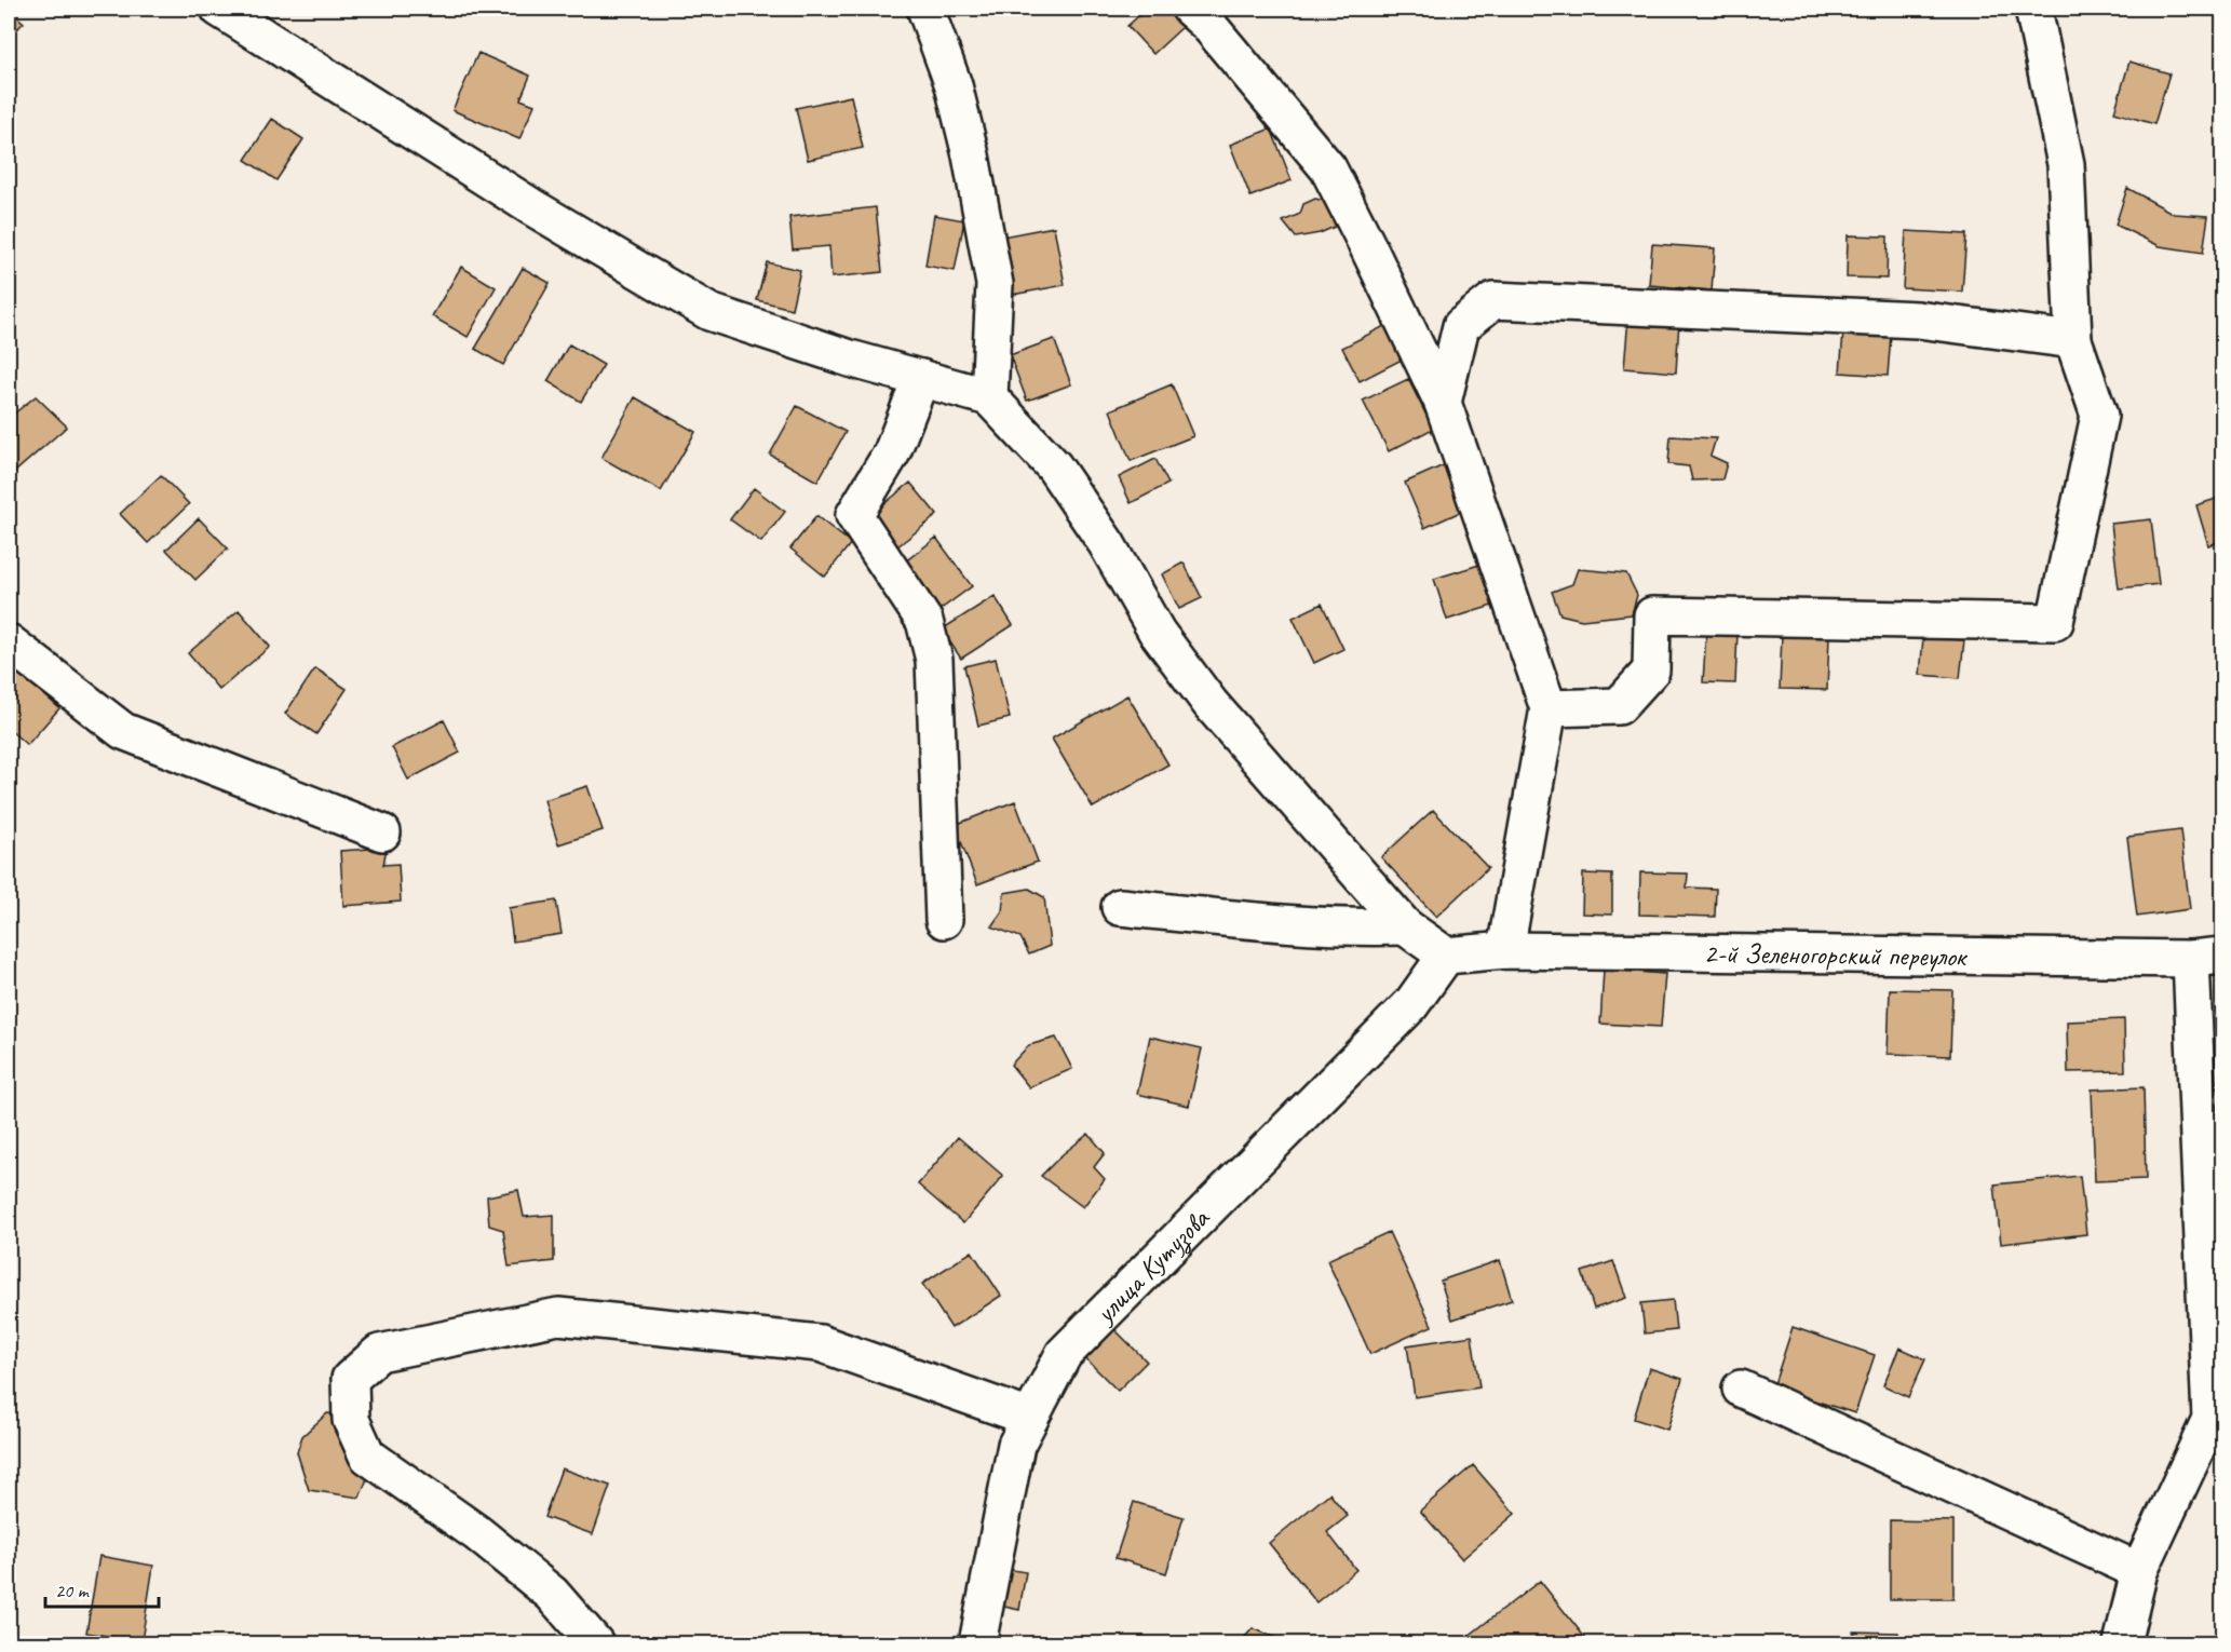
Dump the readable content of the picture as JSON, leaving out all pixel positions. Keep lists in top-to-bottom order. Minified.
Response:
{"streets":{"street":["2-й Зеленогорский переулок","улица Кутузова"]},"crossings":[["2-й Зеленогорский переулок","улица Кутузова"]],"scale_bar":"20 m"}
